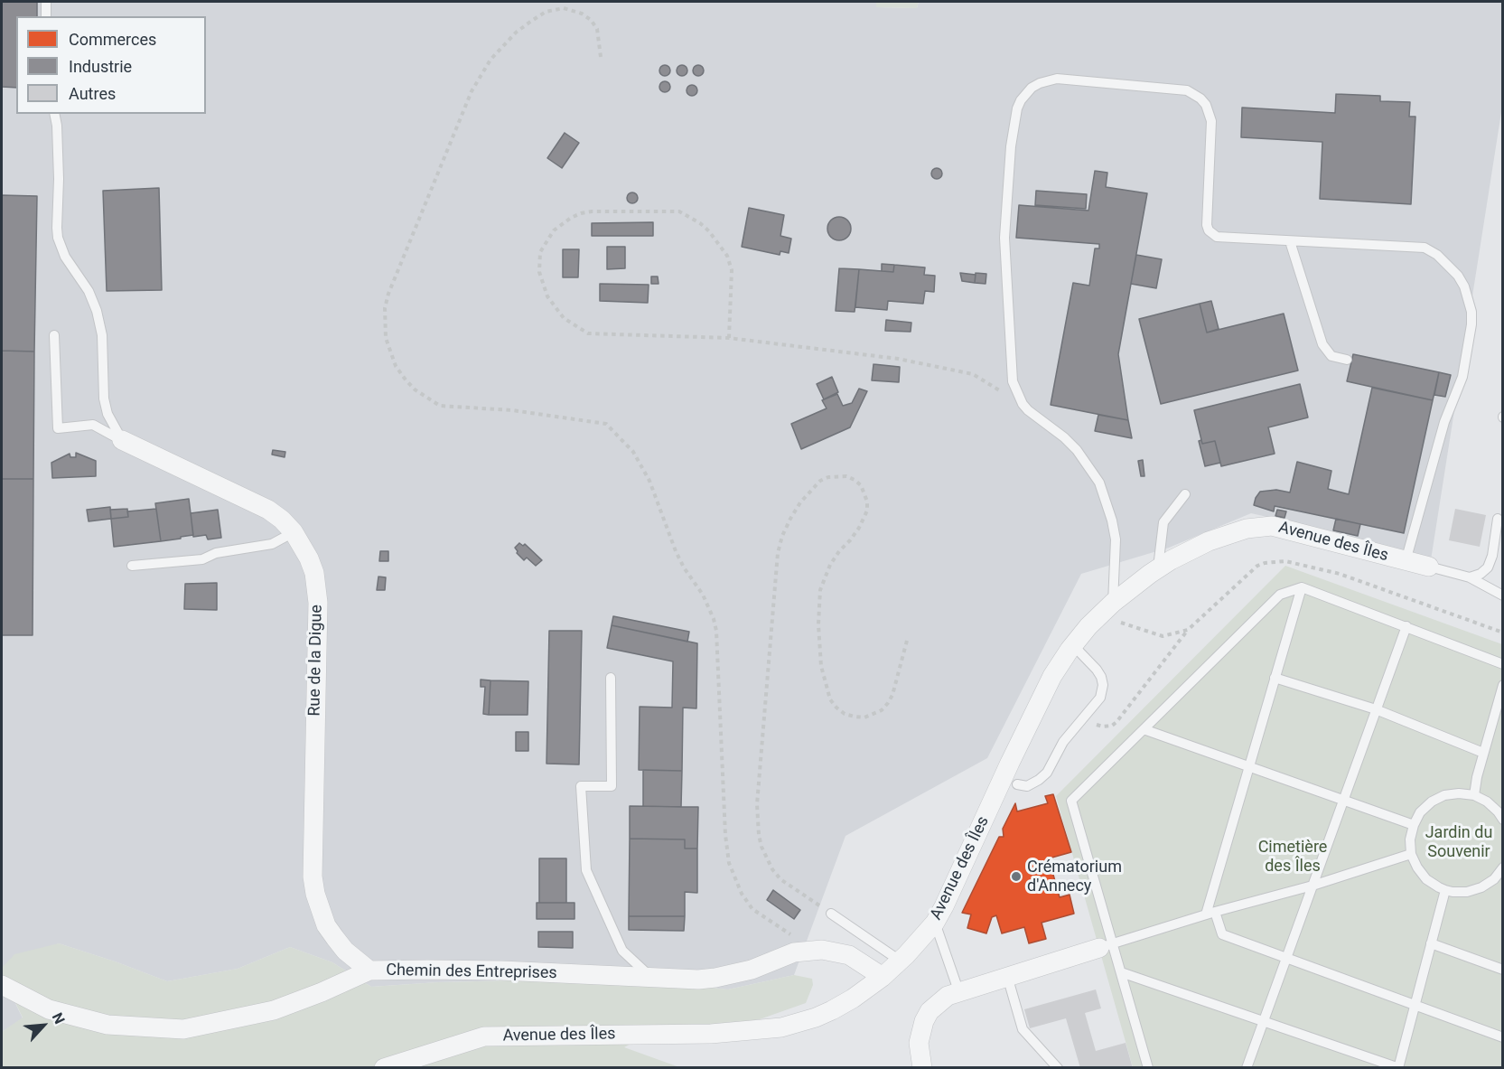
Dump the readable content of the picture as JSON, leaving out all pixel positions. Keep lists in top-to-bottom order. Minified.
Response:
{"streets":{"street":["Avenue des Îles","Rue de la Digue","Chemin des Entreprises"]},"crossings":[["Avenue des Îles","Chemin des Entreprises"],["Rue de la Digue","Chemin des Entreprises"]],"parks":["Jardin du Souvenir","Cimetière des Îles"],"places":["Crématorium d'Annecy"],"legend":["Commerces","Industrie","Autres"],"north":"top right"}
